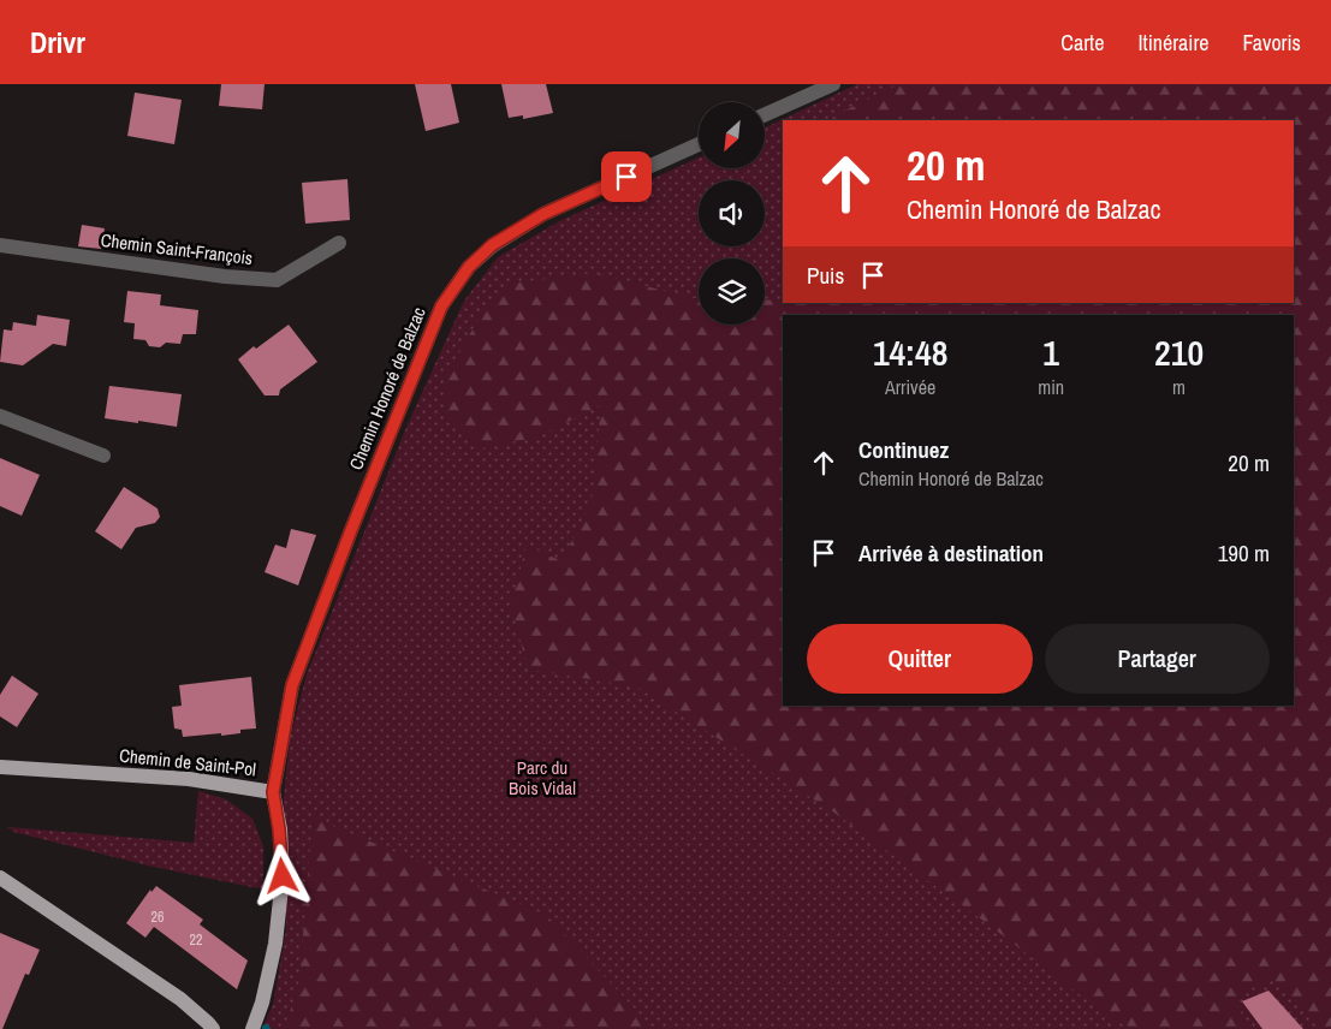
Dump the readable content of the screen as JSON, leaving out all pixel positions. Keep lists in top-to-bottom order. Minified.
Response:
{"streets":{"main road":["Chemin de Saint-Pol"],"street":["Chemin Saint-François","Chemin Honoré de Balzac"]},"crossings":[["Chemin Honoré de Balzac","Chemin de Saint-Pol"]],"parks":["Parc du Bois Vidal"],"house_numbers":["26","22"],"north":"bottom left","page":{"header":"Drivr","nav":["Carte","Itinéraire","Favoris"],"turn":["20 m","Chemin Honoré de Balzac"],"then":"Puis","eta":["14:48","Arrivée","1","min","210","m"],"list":[{"name":"Continuez","note":"Chemin Honoré de Balzac","value":"20 m"},{"name":"Arrivée à destination","value":"190 m"}],"buttons":["Quitter","Partager"]}}
